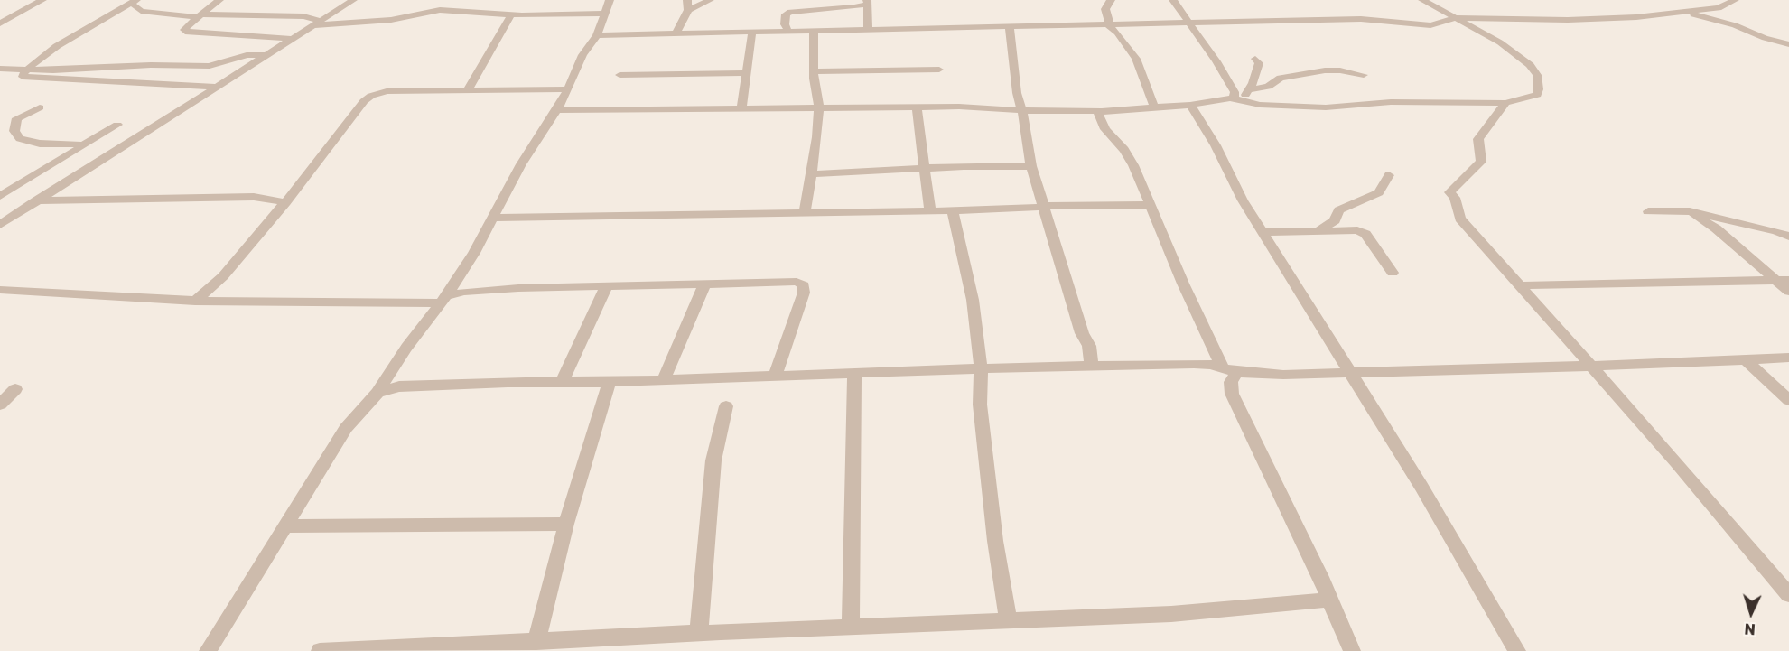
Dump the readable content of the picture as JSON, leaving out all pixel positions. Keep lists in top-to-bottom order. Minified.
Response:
{"north":"bottom"}
